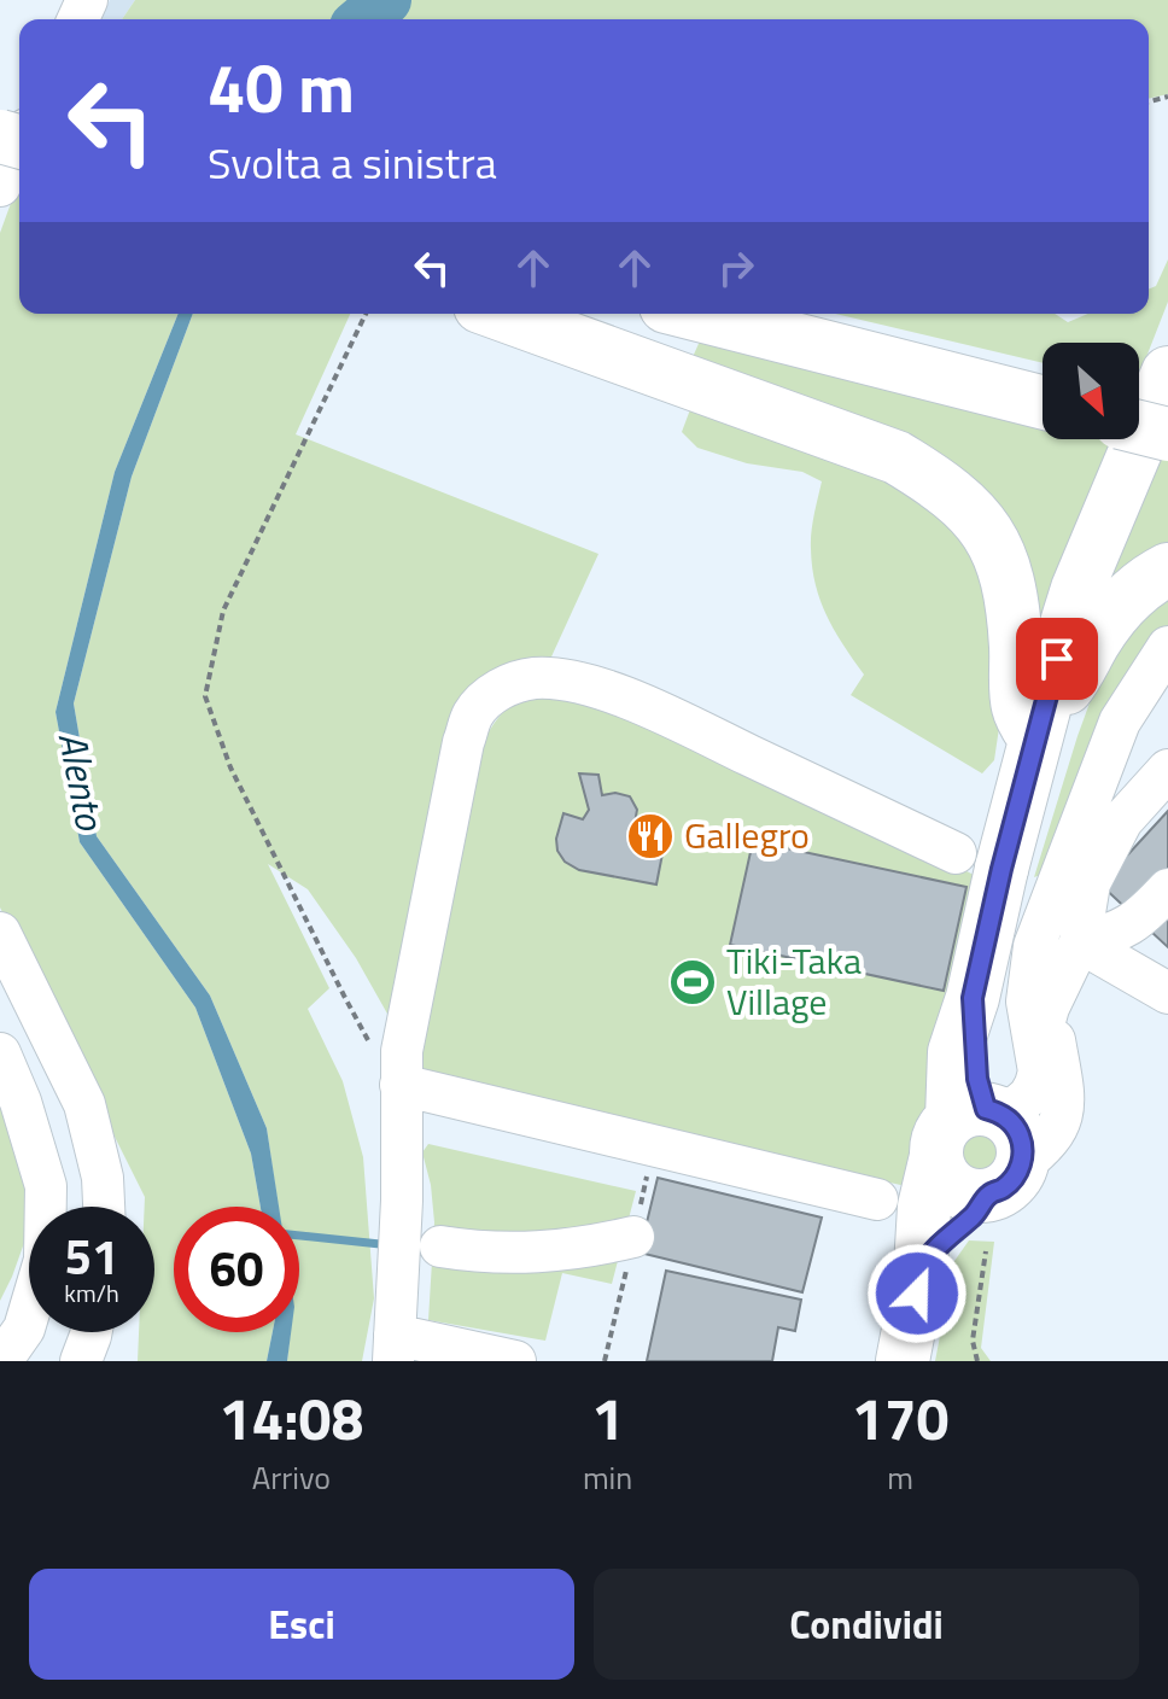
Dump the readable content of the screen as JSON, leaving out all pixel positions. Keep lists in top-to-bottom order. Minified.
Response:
{"water":["Alento"],"places":{"restaurant":["Gallegro"],"sports":["Tiki-Taka Village"]},"north":"bottom right","page":{"turn":["40 m","Svolta a sinistra"],"speed":"51 km/h","limit":"60","eta":["14:08","Arrivo","1","min","170","m"],"buttons":["Esci","Condividi"]}}
